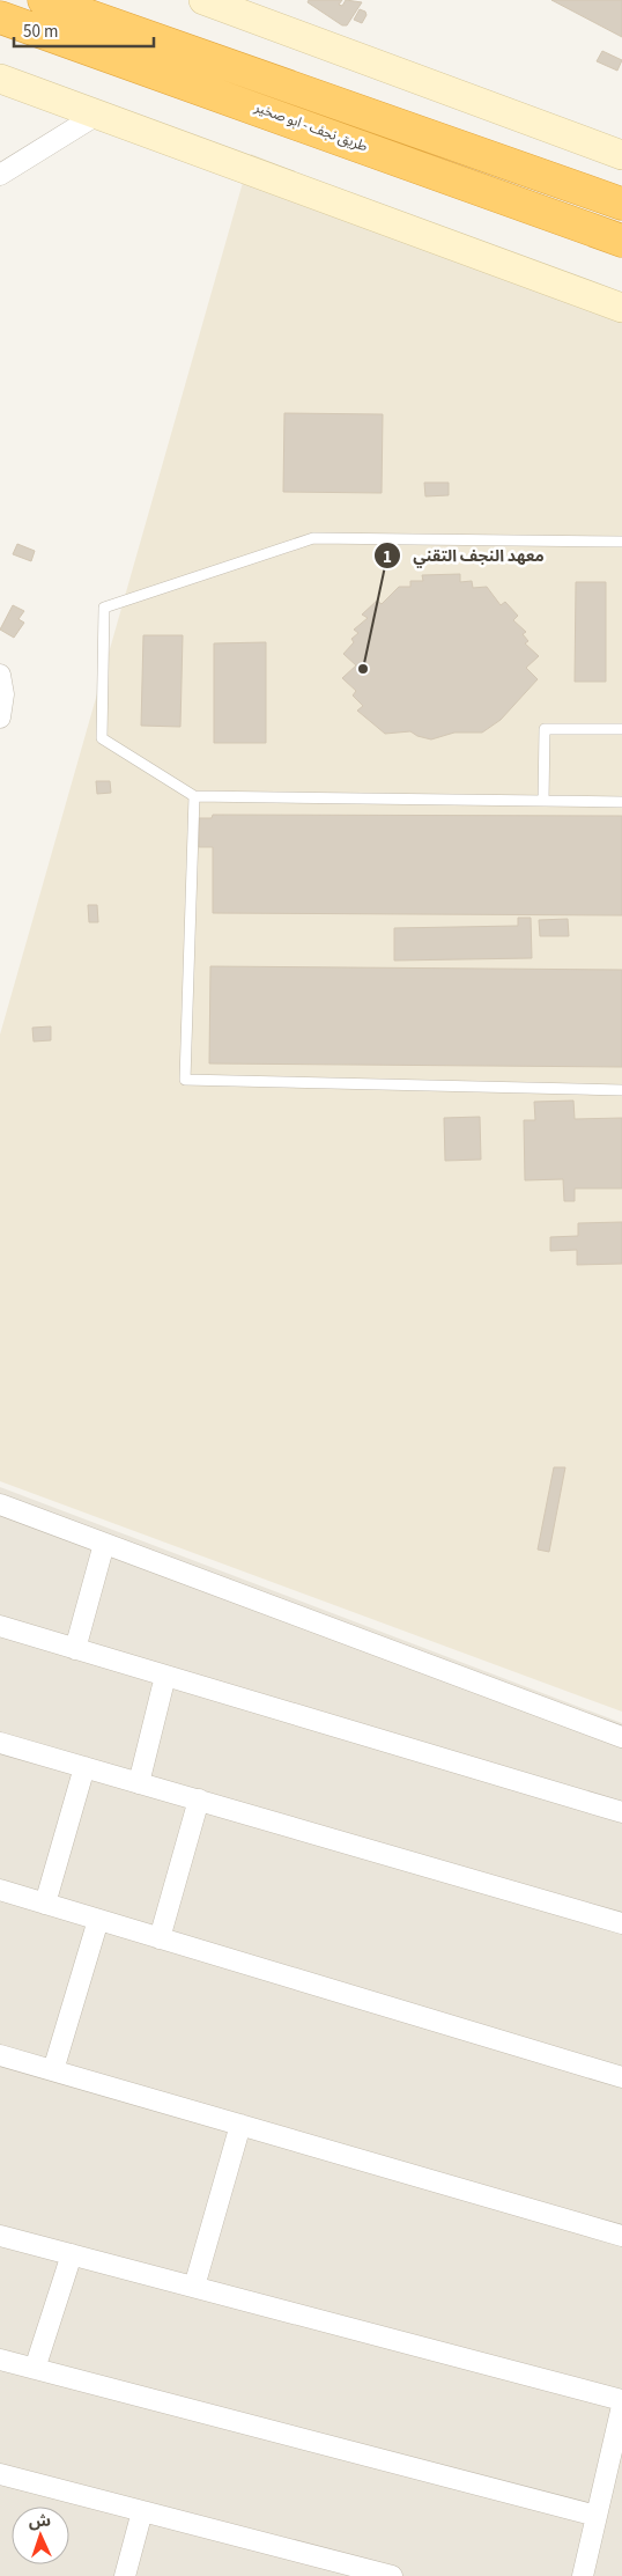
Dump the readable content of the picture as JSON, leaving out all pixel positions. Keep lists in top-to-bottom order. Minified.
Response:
{"streets":{"highway":["طريق نجف - ابو صخير"]},"places":["معهد النجف التقني"],"scale_bar":"50 m","north":"top"}
